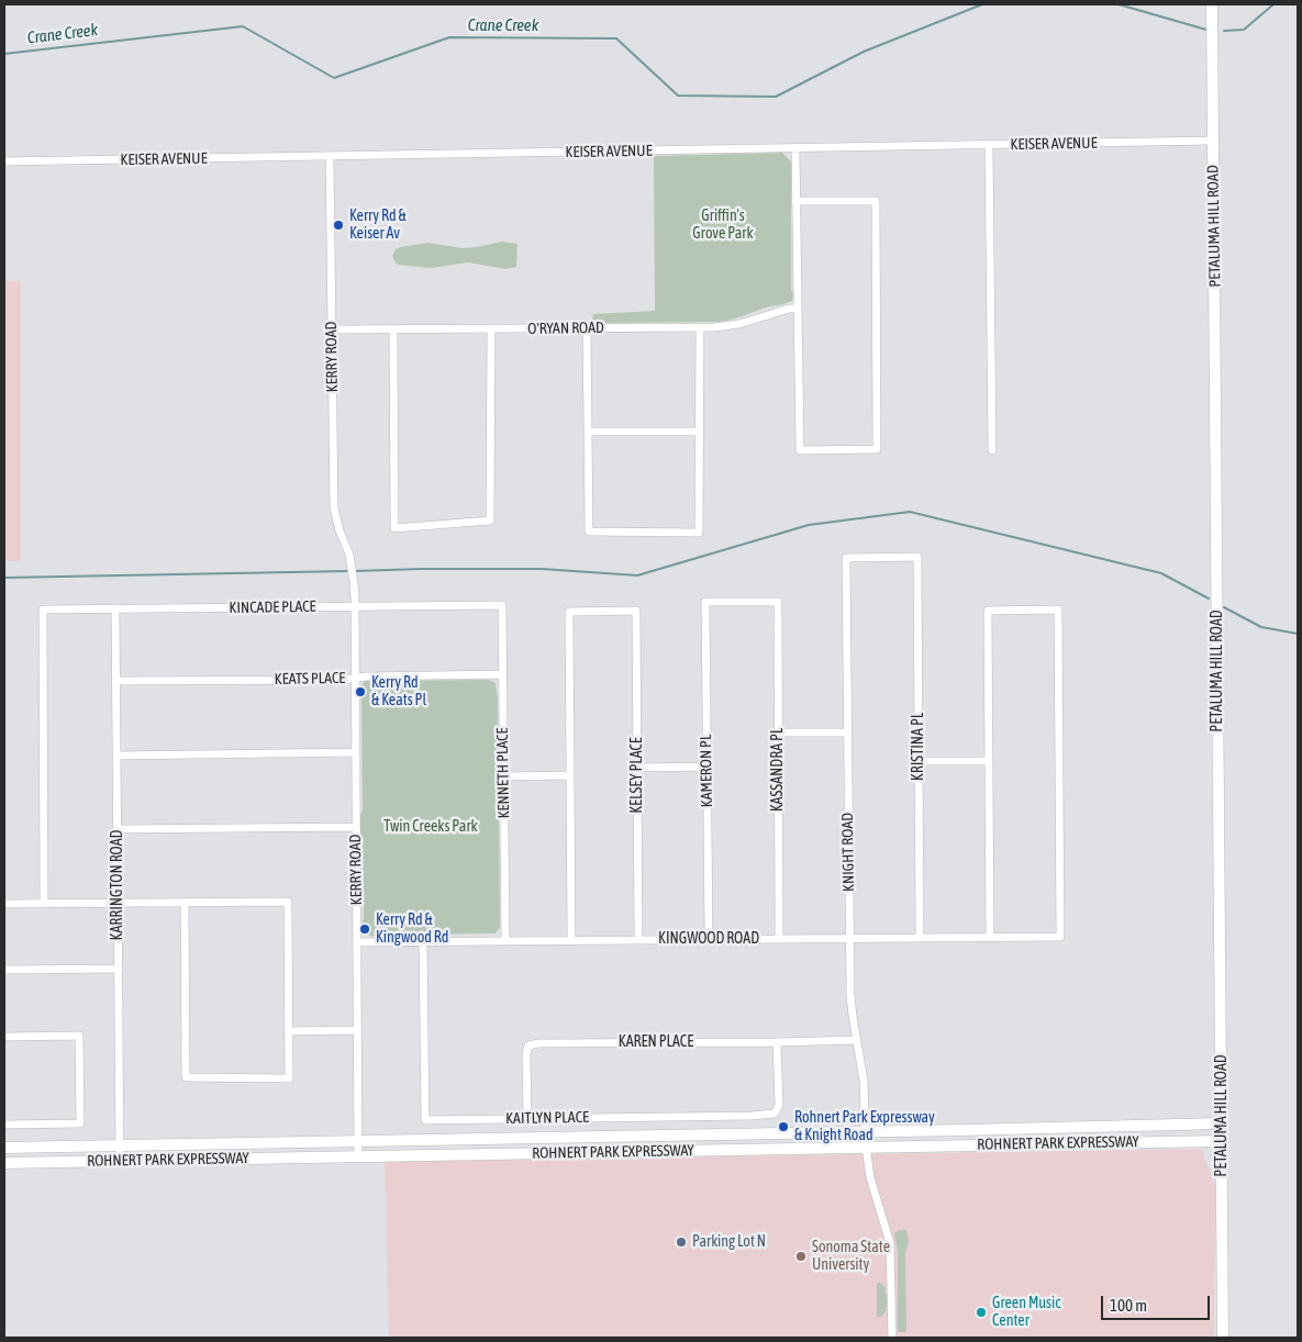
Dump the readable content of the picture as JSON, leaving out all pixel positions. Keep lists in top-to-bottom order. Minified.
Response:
{"streets":{"main road":["PETALUMA HILL ROAD","ROHNERT PARK EXPRESSWAY"],"street":["KEISER AVENUE","O'RYAN ROAD","KERRY ROAD","KINCADE PLACE","KEATS PLACE","KRISTINA PL","KASSANDRA PL","KAMERON PL","KENNETH PLACE","KELSEY PLACE","KNIGHT ROAD","KARRINGTON ROAD","KINGWOOD ROAD","KAREN PLACE","KAITLYN PLACE"]},"crossings":[["KEISER AVENUE","PETALUMA HILL ROAD"],["KEISER AVENUE","KERRY ROAD"],["PETALUMA HILL ROAD","ROHNERT PARK EXPRESSWAY"],["O'RYAN ROAD","KERRY ROAD"],["KERRY ROAD","KINCADE PLACE"],["KERRY ROAD","KEATS PLACE"],["KERRY ROAD","KINGWOOD ROAD"],["KERRY ROAD","ROHNERT PARK EXPRESSWAY"],["KINCADE PLACE","KENNETH PLACE"],["KINCADE PLACE","KARRINGTON ROAD"],["KEATS PLACE","KENNETH PLACE"],["KEATS PLACE","KARRINGTON ROAD"],["KRISTINA PL","KNIGHT ROAD"],["KRISTINA PL","KINGWOOD ROAD"],["KASSANDRA PL","KAMERON PL"],["KASSANDRA PL","KINGWOOD ROAD"],["KAMERON PL","KINGWOOD ROAD"],["KENNETH PLACE","KINGWOOD ROAD"],["KELSEY PLACE","KINGWOOD ROAD"],["KNIGHT ROAD","KINGWOOD ROAD"],["KNIGHT ROAD","KAREN PLACE"],["KNIGHT ROAD","ROHNERT PARK EXPRESSWAY"],["KARRINGTON ROAD","ROHNERT PARK EXPRESSWAY"],["KINGWOOD ROAD","KAITLYN PLACE"],["KAREN PLACE","KAITLYN PLACE"]],"water":["Crane Creek"],"parks":["Griffin's Grove Park","Twin Creeks Park"],"places":["Kerry Rd & Keiser Av","Kerry Rd & Keats Pl","Kerry Rd & Kingwood Rd","Rohnert Park Expressway & Knight Road","Parking Lot N","Sonoma State University","Green Music Center"],"scale_bar":"100 m"}
